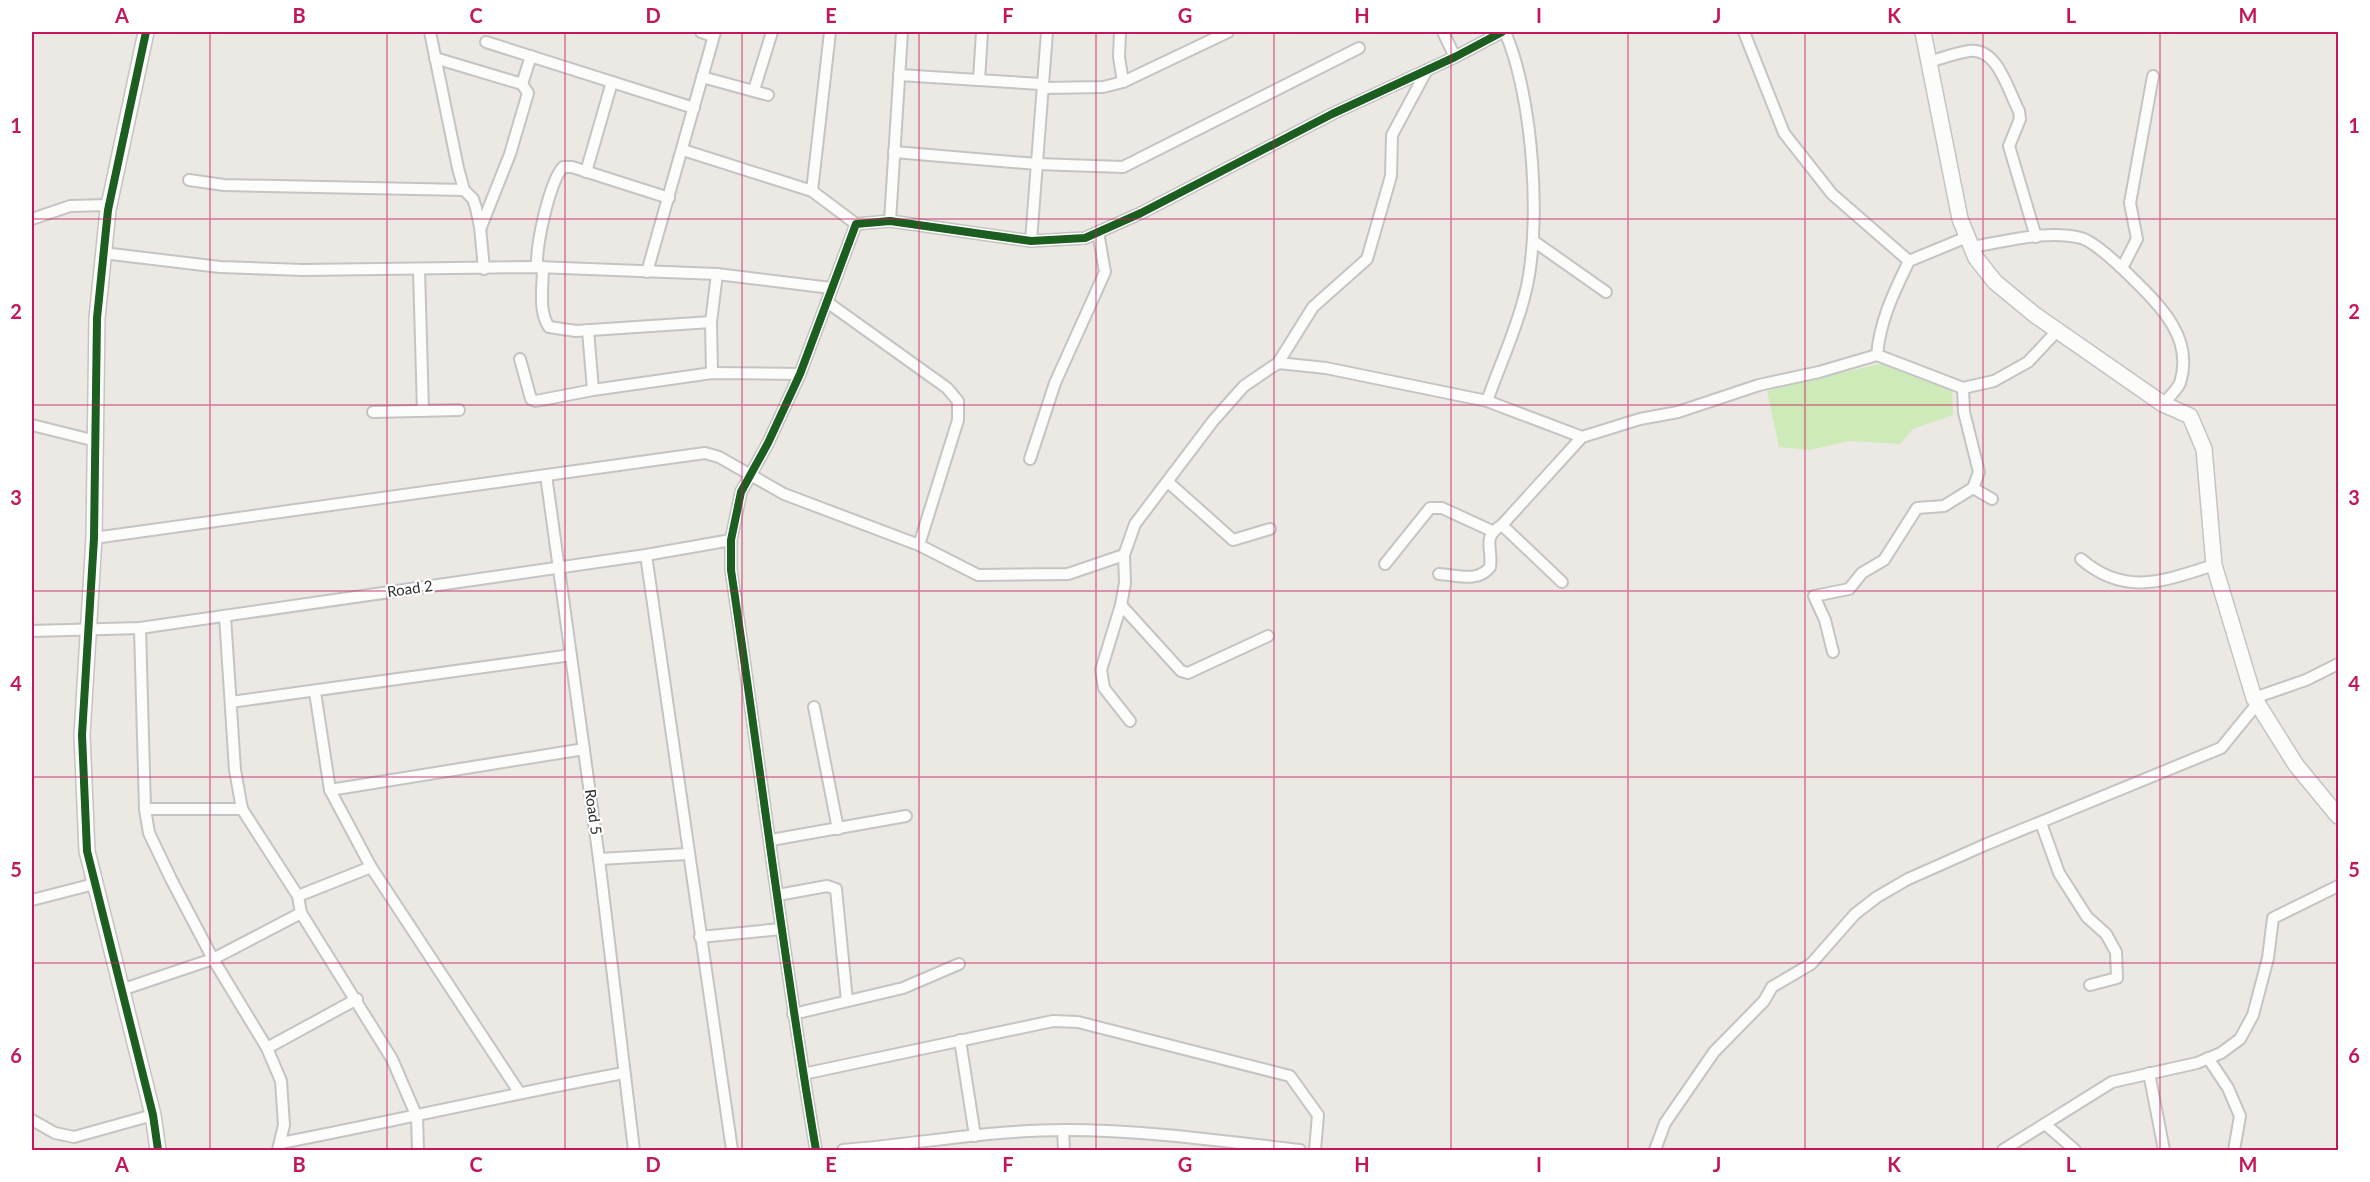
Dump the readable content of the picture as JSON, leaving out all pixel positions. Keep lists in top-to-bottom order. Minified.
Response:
{"streets":{"street":["Road 2","Road 5"]},"crossings":[["Road 2","Road 5"]],"grid":{"columns":["A","B","C","D","E","F","G","H","I","J","K","L","M"],"rows":["1","2","3","4","5","6"]}}
